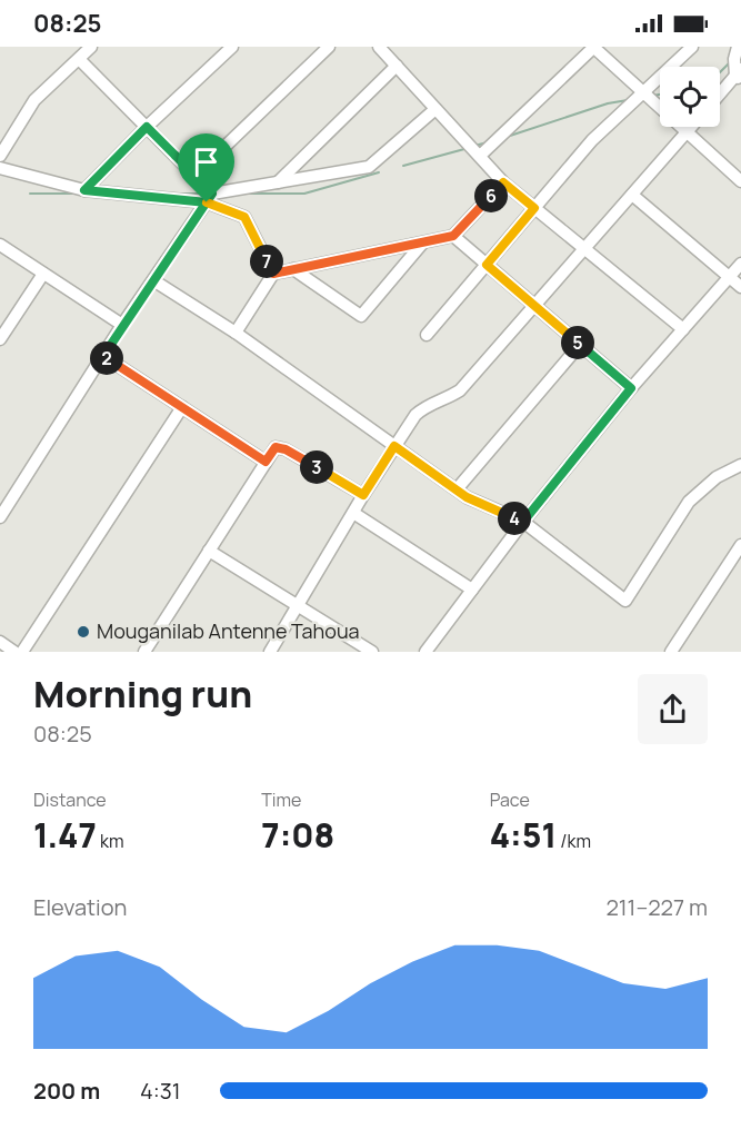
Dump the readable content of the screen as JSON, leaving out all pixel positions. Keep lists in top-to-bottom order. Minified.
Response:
{"places":["Mouganilab Antenne Tahoua"],"page":{"status":"08:25","pins":["6","7","5","2","3","4"],"heading":["Morning run","08:25"],"stats":[["Distance","1.47 km"],["Time","7:08"],["Pace","4:51 /km"]],"chart":["Elevation","211–227 m"],"list":[{"name":"200 m","note":"4:31"}]}}
